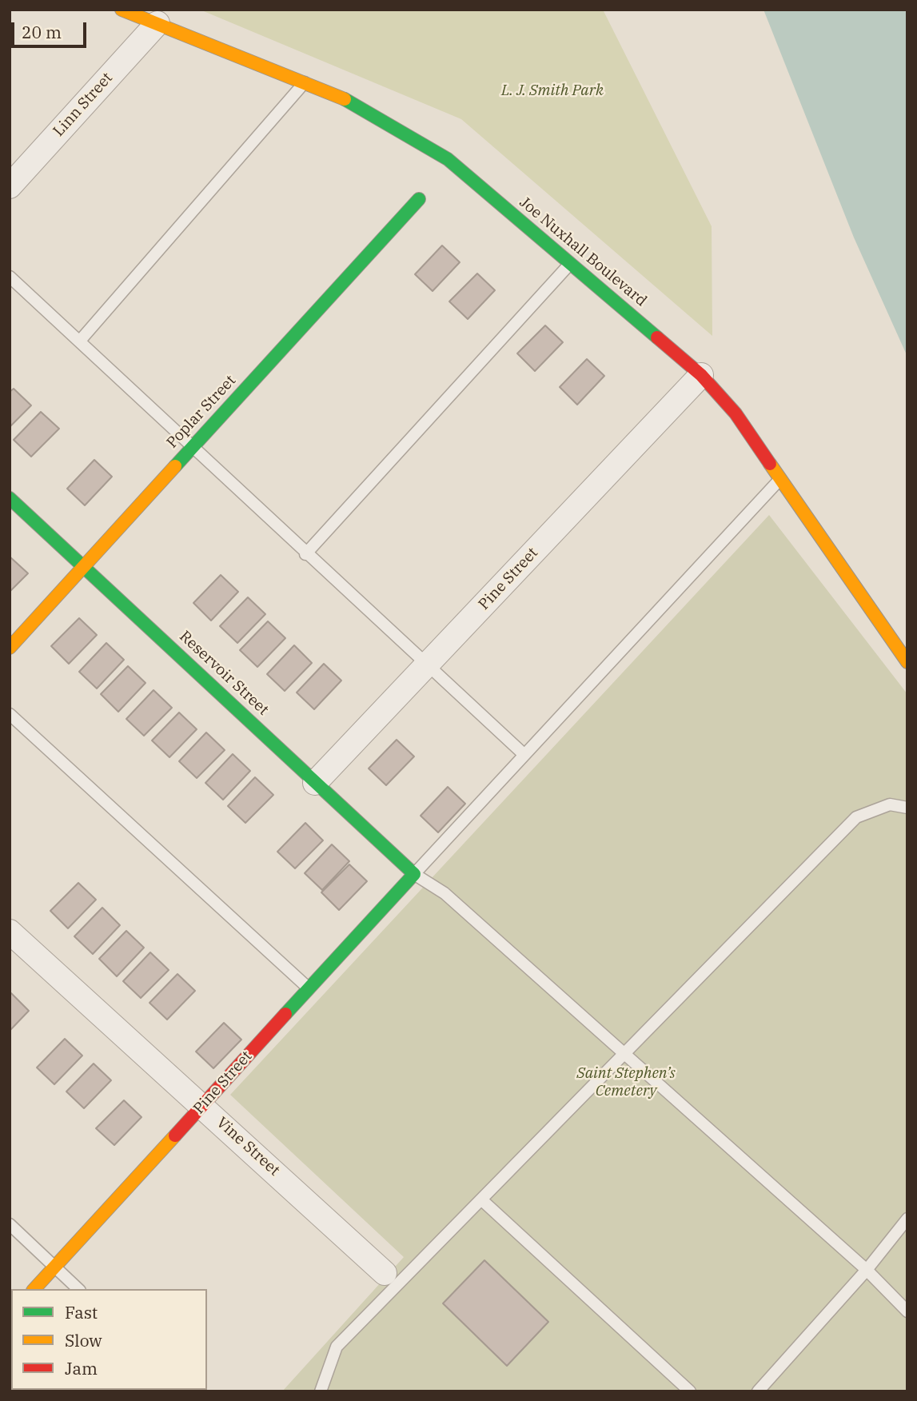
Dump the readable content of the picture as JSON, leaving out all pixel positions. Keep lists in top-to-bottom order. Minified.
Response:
{"streets":{"street":["Linn Street","Joe Nuxhall Boulevard","Poplar Street","Pine Street","Reservoir Street","Vine Street"]},"crossings":[["Linn Street","Joe Nuxhall Boulevard"],["Joe Nuxhall Boulevard","Pine Street"],["Poplar Street","Reservoir Street"],["Pine Street","Reservoir Street"],["Pine Street","Vine Street"]],"parks":["L. J. Smith Park","Saint Stephen’s Cemetery"],"legend":["Fast","Slow","Jam"],"scale_bar":"20 m"}
